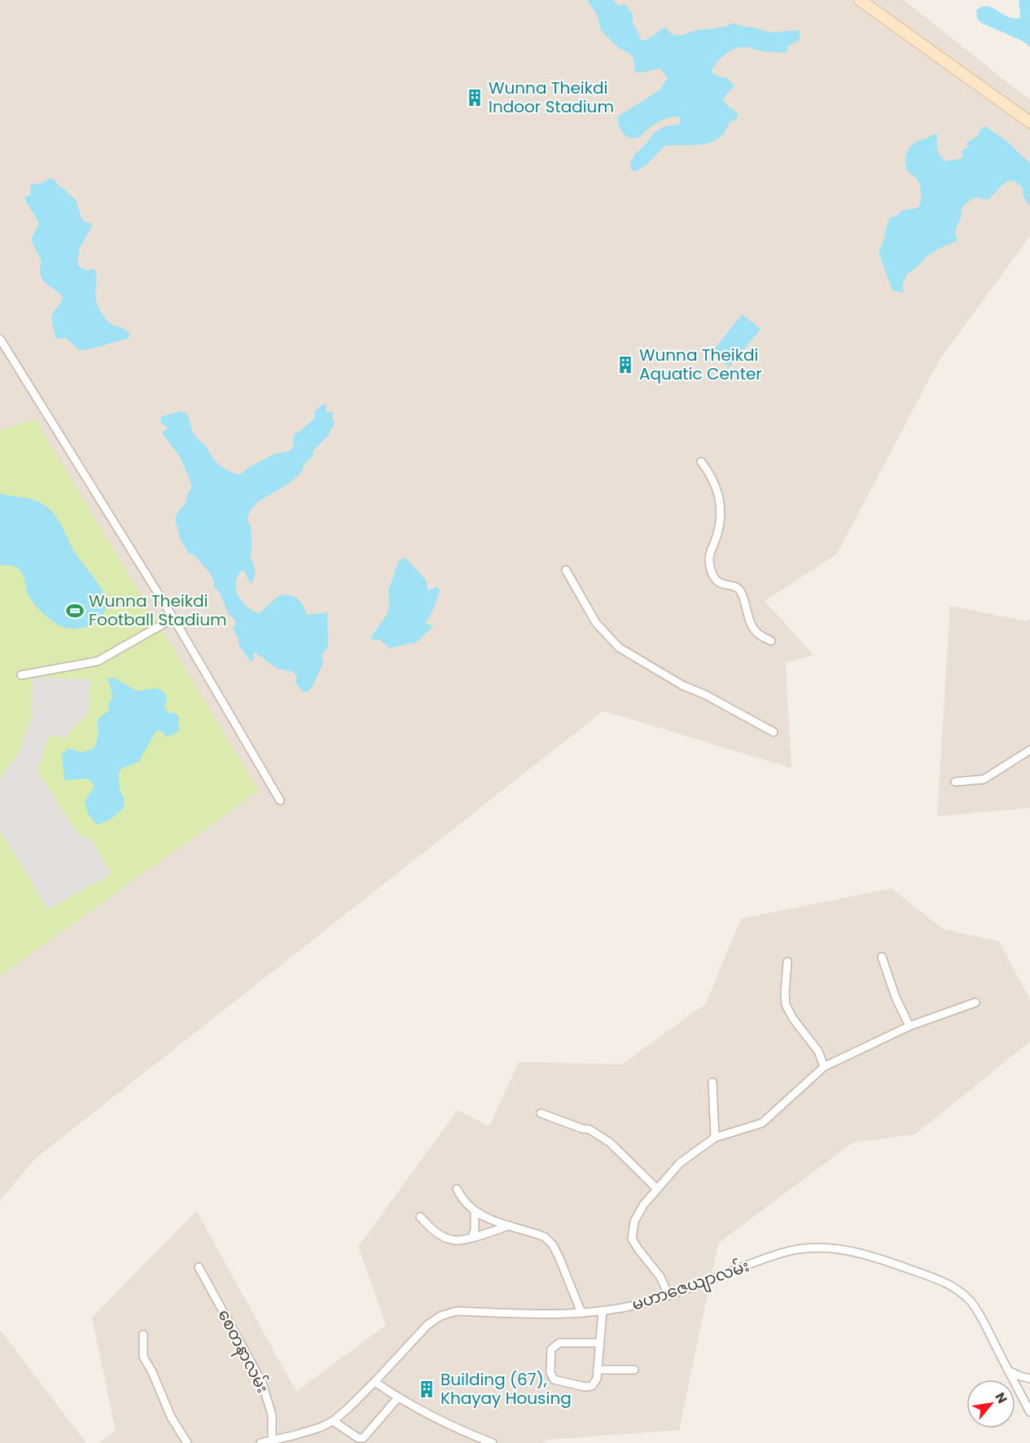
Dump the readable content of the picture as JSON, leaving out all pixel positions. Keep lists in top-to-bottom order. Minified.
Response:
{"streets":{"street":["မဟာဇေယျာလမ်း","စေတနာလမ်း"]},"crossings":[["မဟာဇေယျာလမ်း","စေတနာလမ်း"]],"places":{"building":["Wunna Theikdi Indoor Stadium","Wunna Theikdi Aquatic Center","Building (67), Khayay Housing"],"sports":["Wunna Theikdi Football Stadium"]},"north":"top right"}
